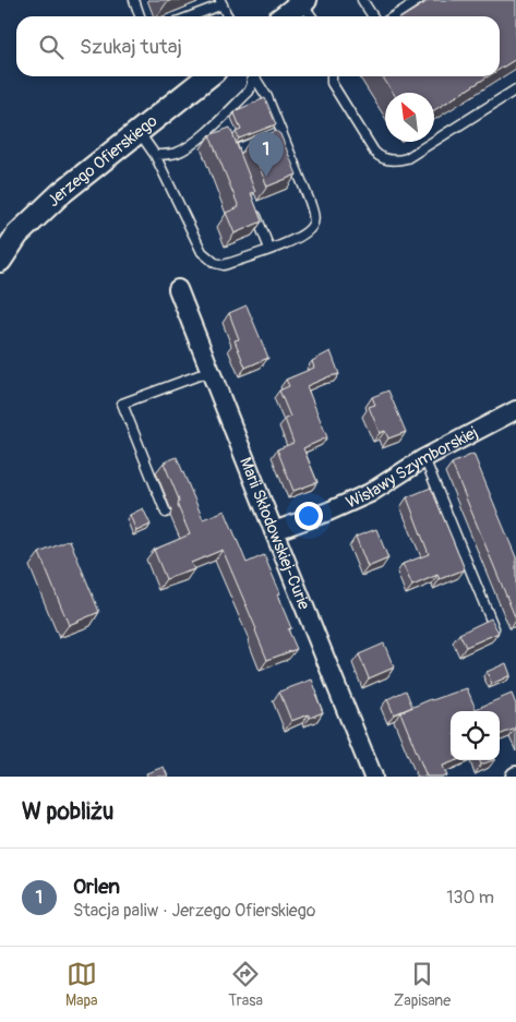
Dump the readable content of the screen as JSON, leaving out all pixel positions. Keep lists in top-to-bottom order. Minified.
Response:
{"streets":{"street":["Jerzego Ofierskiego","Wisławy Szymborskiej","Marii Skłodowskiej-Curie"]},"crossings":[["Wisławy Szymborskiej","Marii Skłodowskiej-Curie"]],"north":"top left","page":{"search":"Szukaj tutaj","pins":"1","heading":"W pobliżu","list":[{"mark":"1","name":"Orlen","note":"Stacja paliw · Jerzego Ofierskiego","value":"130 m"}],"nav":["Mapa","Trasa","Zapisane"]}}
